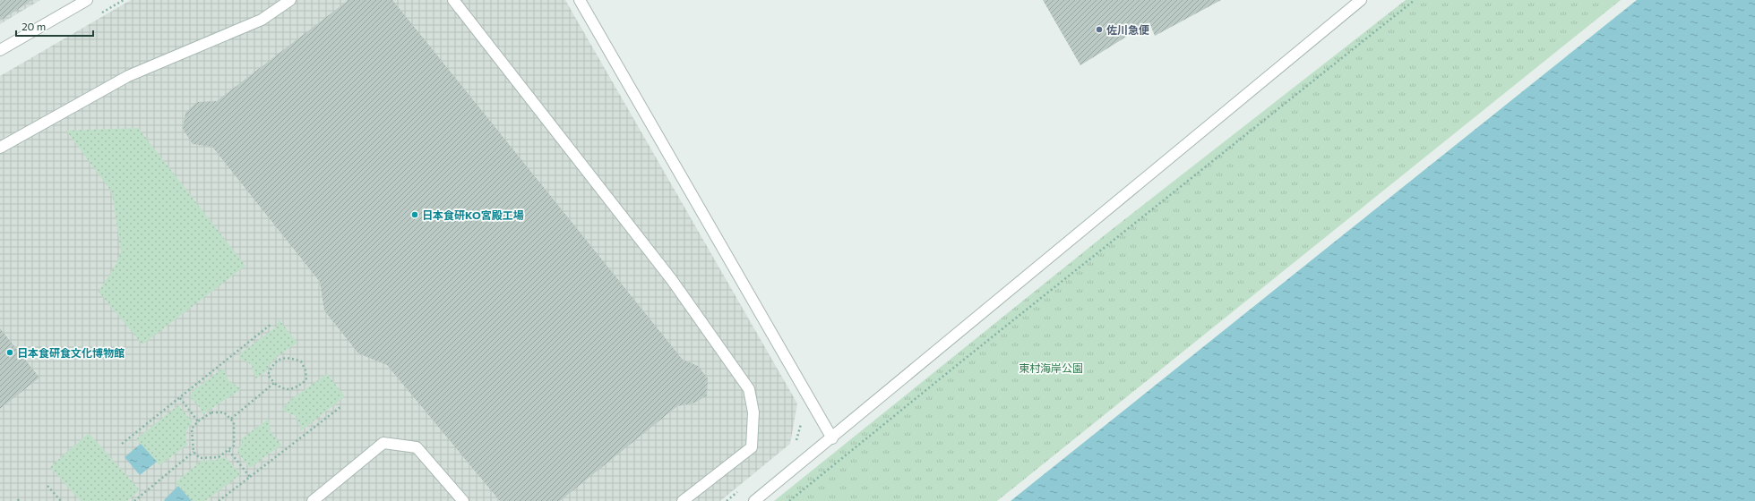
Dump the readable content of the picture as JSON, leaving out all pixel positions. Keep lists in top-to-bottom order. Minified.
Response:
{"parks":["東村海岸公園"],"places":["佐川急便","日本食研KO宮殿工場","日本食研食文化博物館"],"scale_bar":"20 m"}
